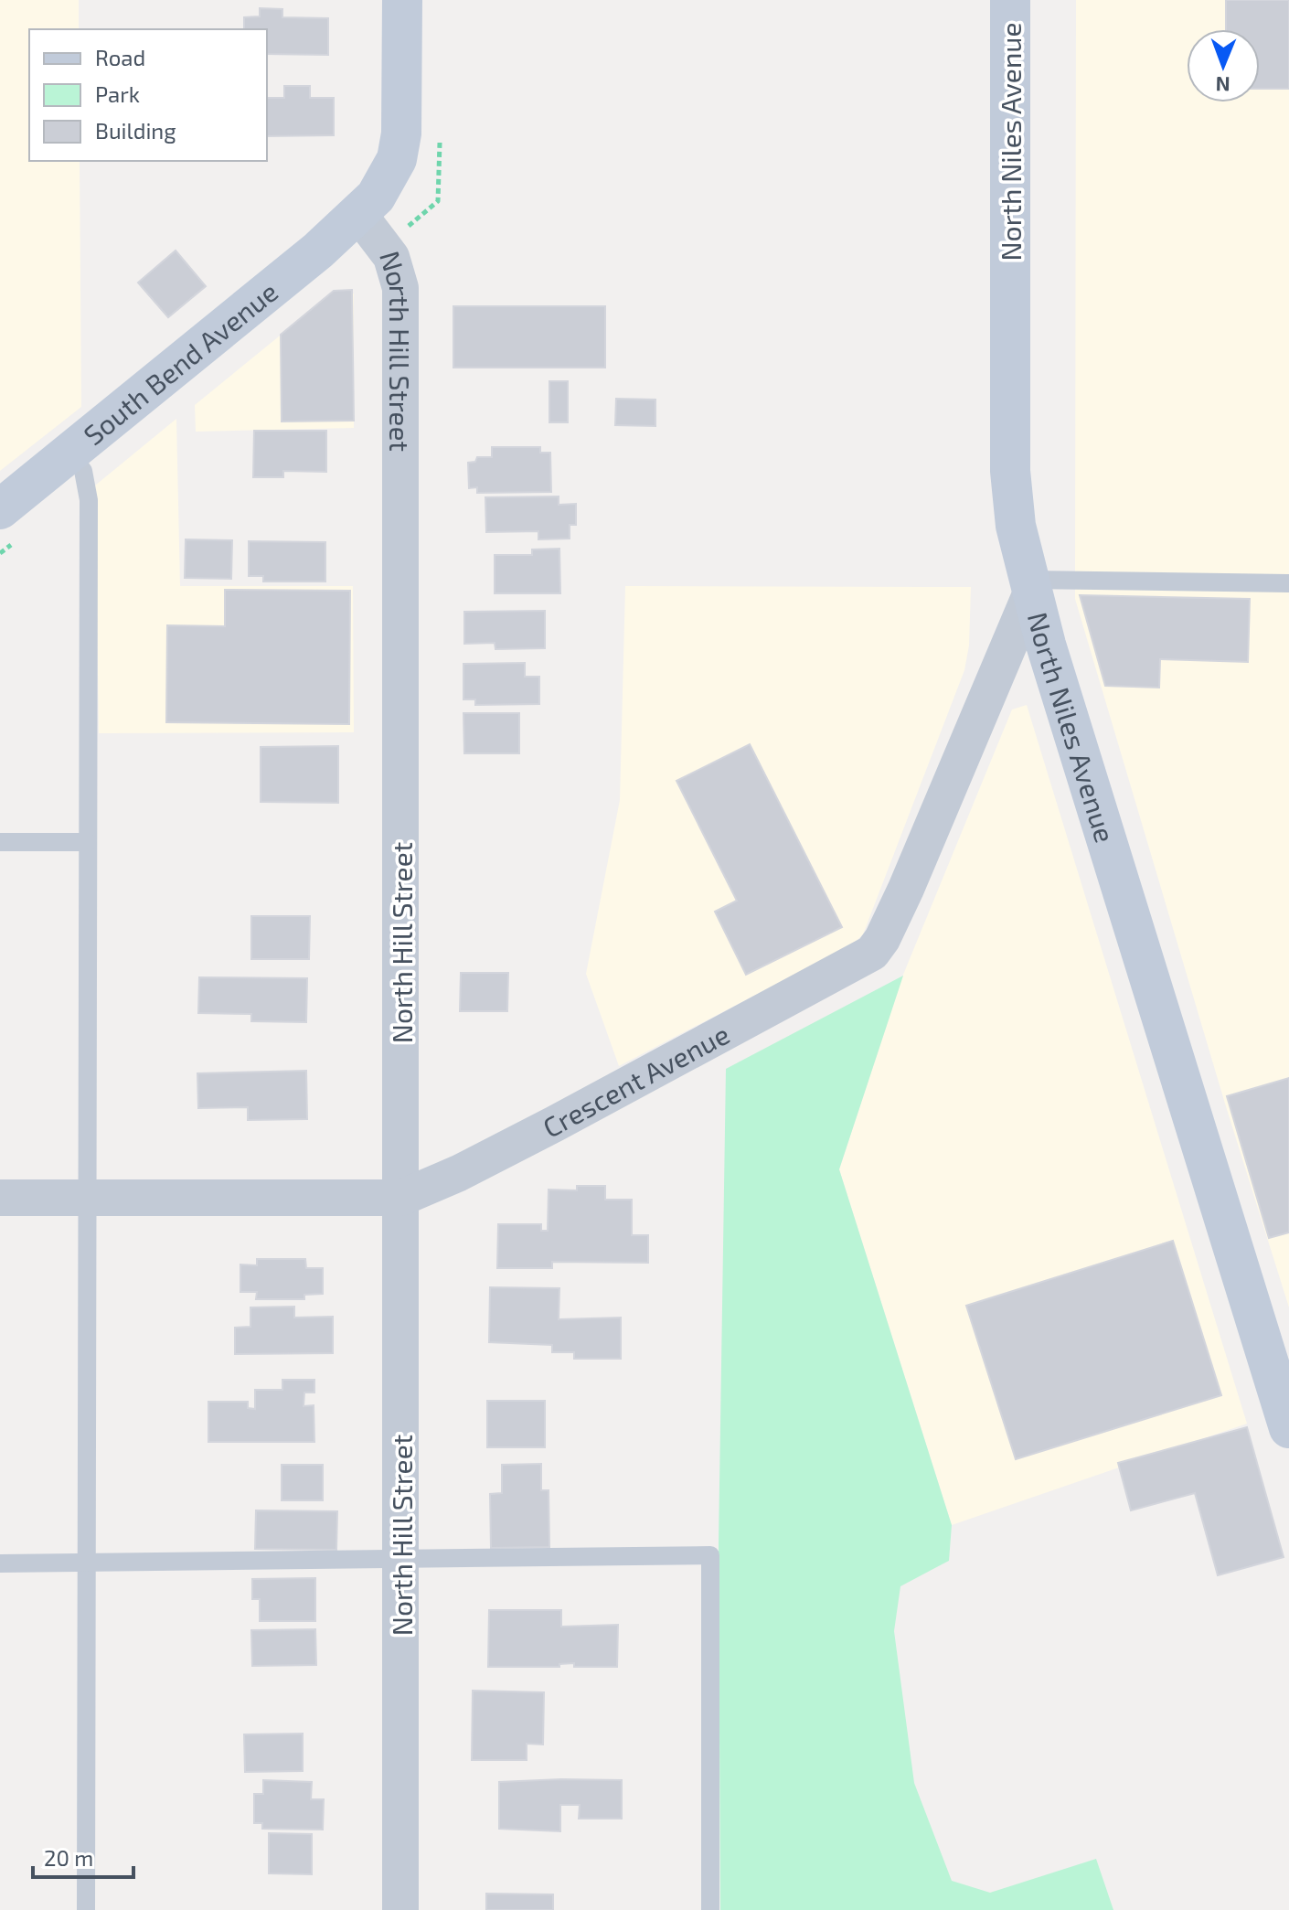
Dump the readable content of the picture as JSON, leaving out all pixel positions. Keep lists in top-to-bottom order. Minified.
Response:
{"streets":{"street":["North Niles Avenue","North Hill Street","South Bend Avenue","Crescent Avenue"]},"crossings":[["North Niles Avenue","Crescent Avenue"],["North Hill Street","South Bend Avenue"],["North Hill Street","Crescent Avenue"]],"legend":["Road","Park","Building"],"scale_bar":"20 m","north":"bottom"}
